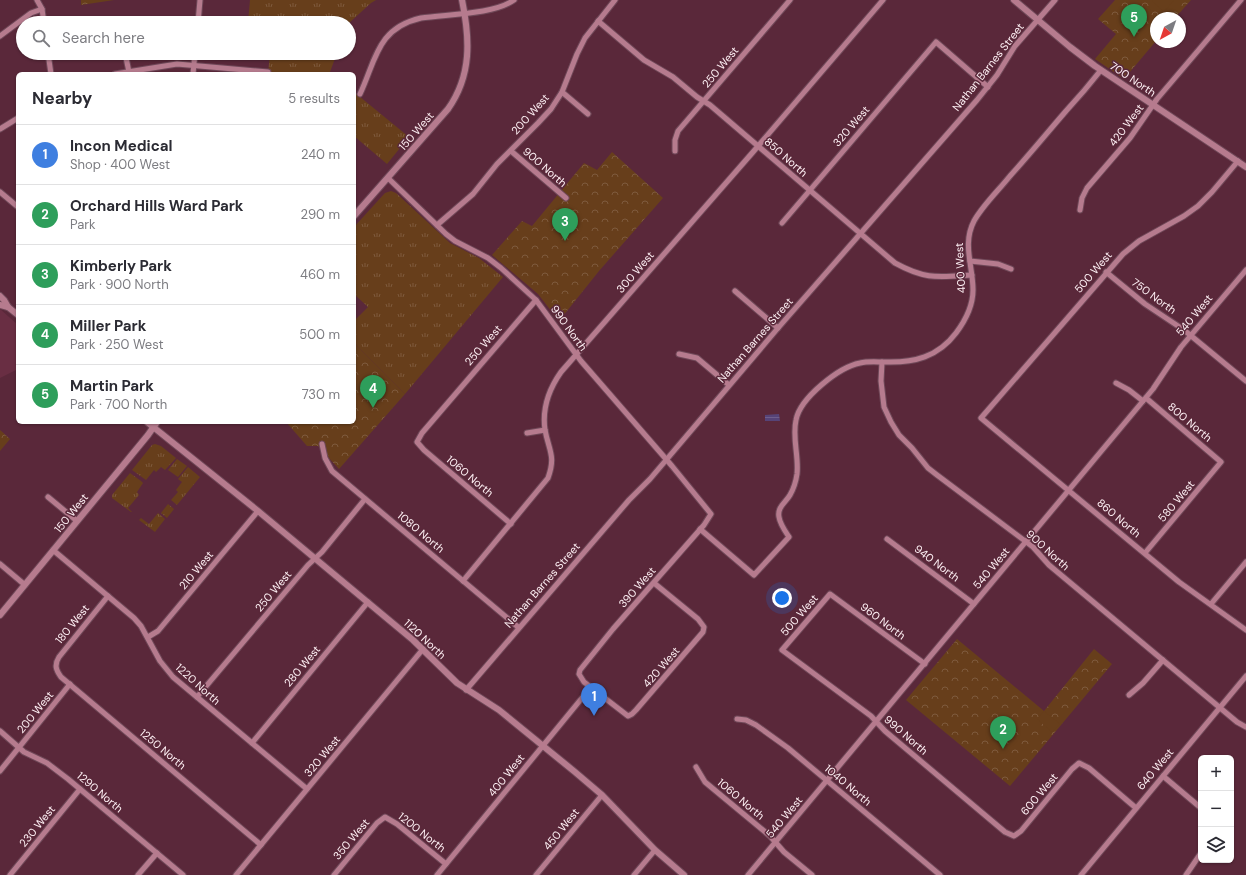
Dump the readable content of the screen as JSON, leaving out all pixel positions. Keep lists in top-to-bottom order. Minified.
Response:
{"streets":{"street":["250 West","Nathan Barnes Street","700 North","200 West","420 West","320 West","150 West","850 North","900 North","400 West","300 West","500 West","750 North","540 West","990 North","800 North","1060 North","580 West","860 North","1080 North","940 North","210 West","390 West","960 North","180 West","1120 North","280 West","1220 North","1250 North","640 West","1040 North","1290 North","600 West","230 West","450 West","1200 North","350 West"]},"crossings":[["250 West","850 North"],["250 West","990 North"],["250 West","1060 North"],["250 West","1080 North"],["250 West","1120 North"],["250 West","1220 North"],["Nathan Barnes Street","700 North"],["Nathan Barnes Street","320 West"],["Nathan Barnes Street","850 North"],["Nathan Barnes Street","990 North"],["Nathan Barnes Street","1080 North"],["Nathan Barnes Street","1120 North"],["700 North","420 West"],["700 North","400 West"],["700 North","500 West"],["200 West","850 North"],["200 West","900 North"],["200 West","990 North"],["200 West","1250 North"],["200 West","1290 North"],["420 West","400 West"],["420 West","390 West"],["320 West","850 North"],["320 West","1120 North"],["320 West","1220 North"],["320 West","1250 North"],["150 West","990 North"],["150 West","1120 North"],["150 West","1220 North"],["850 North","400 West"],["850 North","300 West"],["900 North","400 West"],["900 North","540 West"],["900 North","640 West"],["400 West","390 West"],["400 West","1120 North"],["400 West","1200 North"],["300 West","990 North"],["300 West","1060 North"],["300 West","1080 North"],["500 West","750 North"],["500 West","990 North"],["500 West","860 North"],["500 West","960 North"],["750 North","540 West"],["540 West","990 North"],["540 West","800 North"],["540 West","1060 North"],["540 West","860 North"],["540 West","940 North"],["540 West","960 North"],["540 West","1040 North"],["990 North","390 West"],["990 North","600 West"],["800 North","580 West"],["580 West","860 North"],["210 West","1120 North"],["210 West","1220 North"],["180 West","1220 North"],["180 West","1250 North"],["1120 North","280 West"],["1120 North","450 West"],["280 West","1220 North"],["640 West","600 West"],["1290 North","230 West"],["1200 North","350 West"]],"north":"bottom left","page":{"pins":["5","3","4","1","2"],"search":"Search here","heading":["Nearby","5 results"],"list":[{"mark":"1","name":"Incon Medical","note":"Shop · 400 West","value":"240 m"},{"mark":"2","name":"Orchard Hills Ward Park","note":"Park","value":"290 m"},{"mark":"3","name":"Kimberly Park","note":"Park · 900 North","value":"460 m"},{"mark":"4","name":"Miller Park","note":"Park · 250 West","value":"500 m"},{"mark":"5","name":"Martin Park","note":"Park · 700 North","value":"730 m"}],"map_buttons":["+","−"]}}
